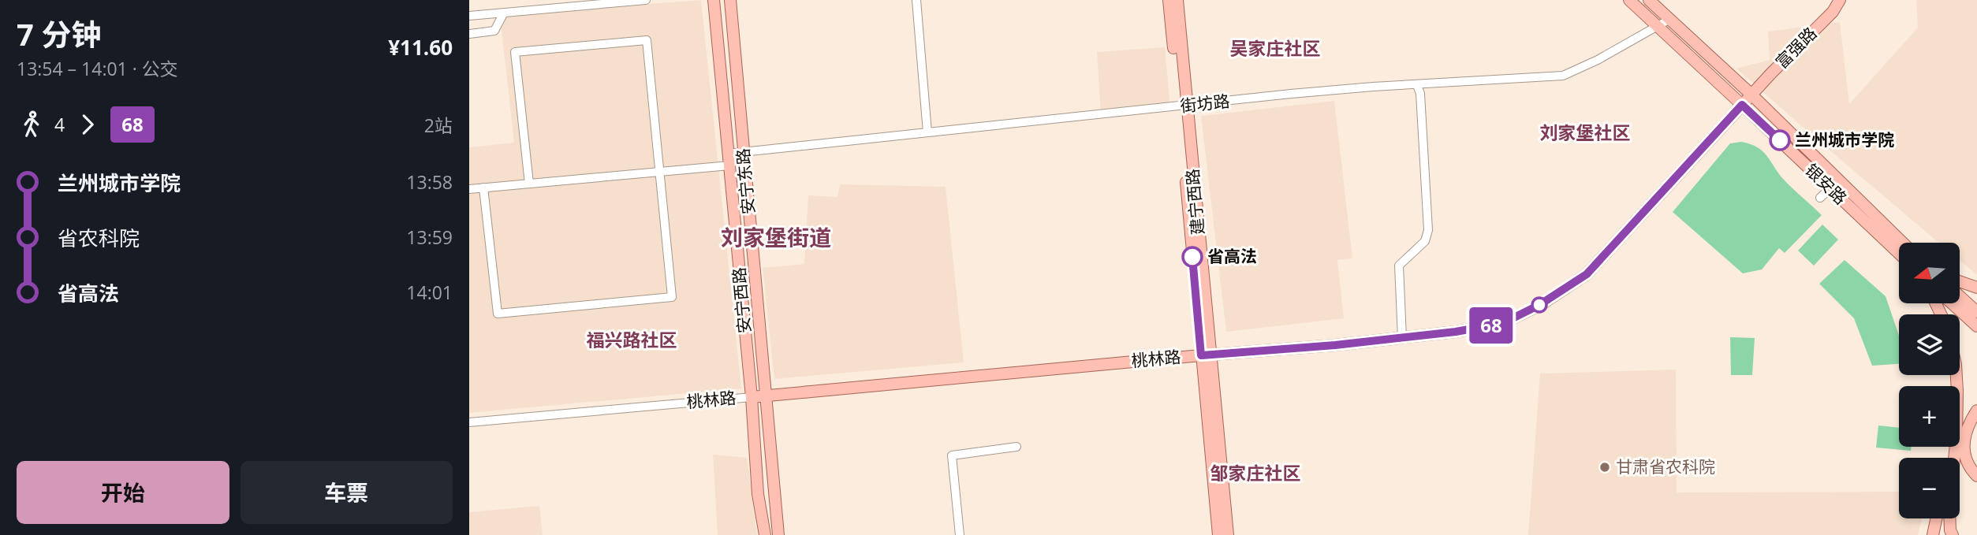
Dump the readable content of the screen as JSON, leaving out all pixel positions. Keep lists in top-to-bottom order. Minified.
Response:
{"streets":{"main road":["富强路","安宁东路","银安路","建宁西路","安宁西路","桃林路"],"street":["街坊路"]},"crossings":[["富强路","银安路"],["富强路","桃林路"],["街坊路","安宁东路"],["街坊路","银安路"],["街坊路","建宁西路"],["街坊路","安宁西路"],["安宁东路","桃林路"],["银安路","桃林路"],["建宁西路","桃林路"],["安宁西路","桃林路"]],"districts":["吴家庄社区","刘家堡社区","刘家堡街道","福兴路社区","邹家庄社区"],"places":["兰州城市学院","省高法","甘肃省农科院"],"lines":["bus line 68"],"north":"left","page":{"heading":["7 分钟","13:54 – 14:01 · 公交","¥11.60"],"on_map":"68","legs":["4","68","2站"],"list":[{"name":"兰州城市学院","value":"13:58"},{"name":"省农科院","value":"13:59"},{"name":"省高法","value":"14:01"}],"map_buttons":["+","−"],"buttons":["开始","车票"]}}
